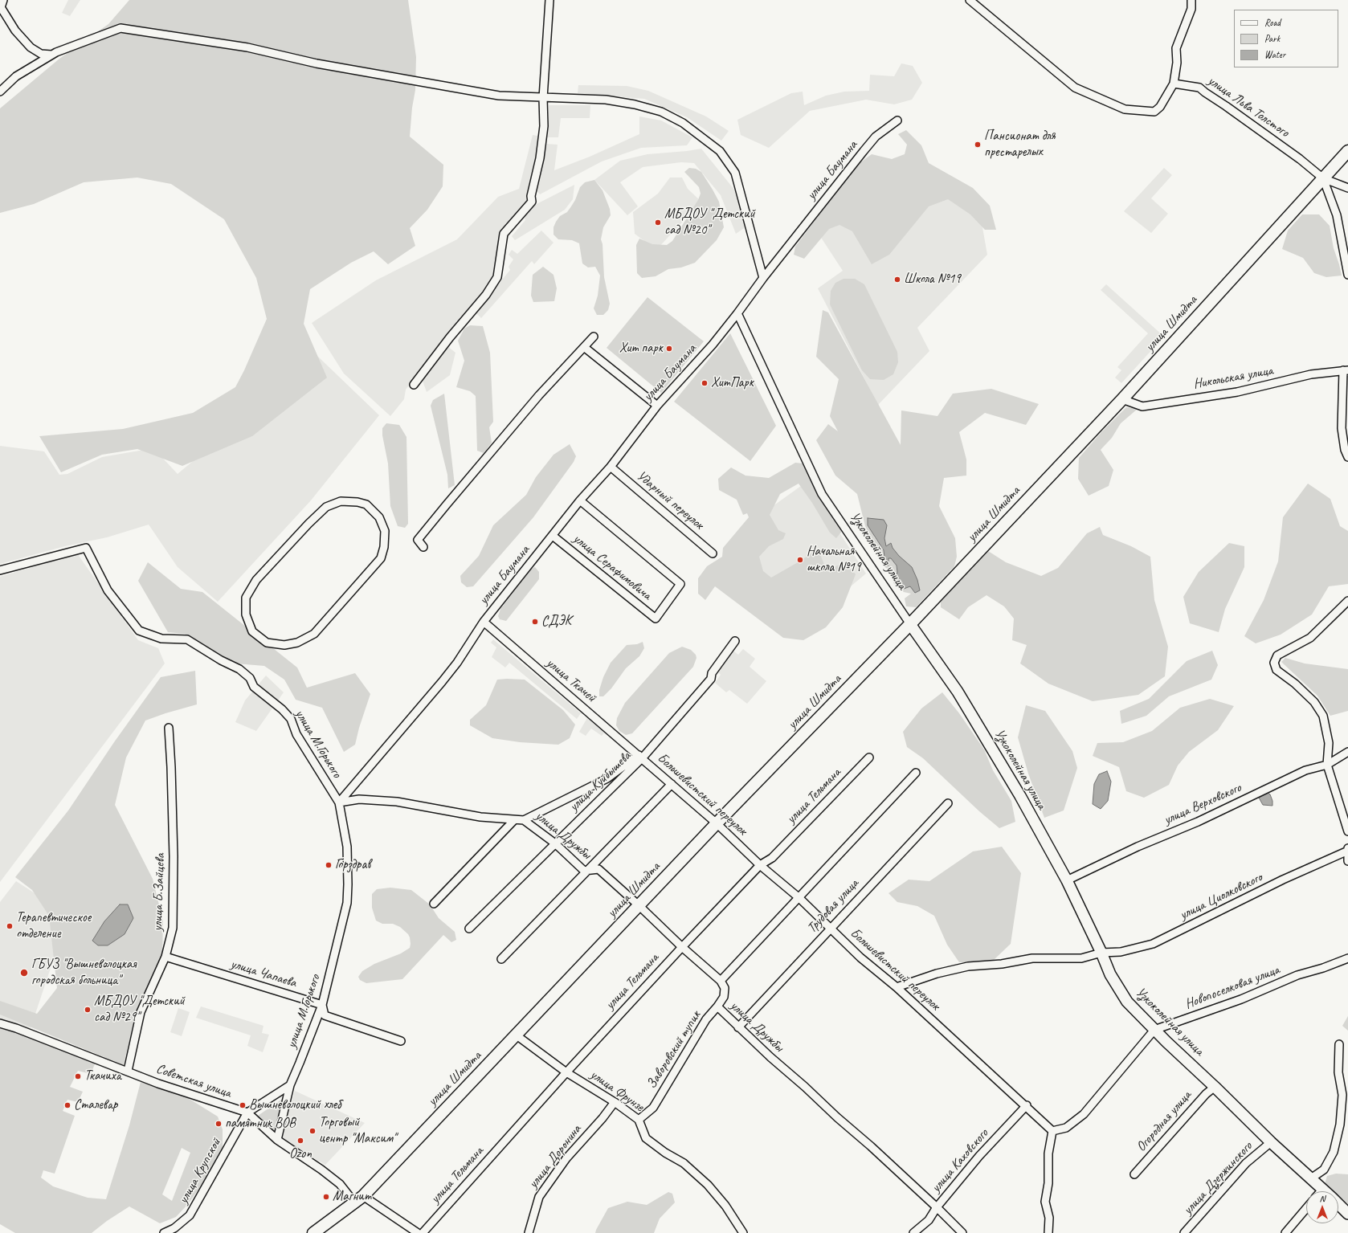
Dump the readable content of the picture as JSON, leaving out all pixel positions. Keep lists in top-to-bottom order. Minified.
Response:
{"streets":{"main road":["улица Шмидта"],"street":["улица Льва Толстого","улица Баумана","Никольская улица","Ударный переулок","Узкоколейная улица","улица Серафимовича","улица Ткачей","улица М.Горького","улица Куйбышева","Большевистский переулок","улица Тельмана","улица Верховского","улица Дружбы","улица Б.Зайцева","улица Циолковского","Трудовая улица","улица Чапаева","Новопоселковая улица","Заворовский тупик","Советская улица","улица Фрунзе","Огородная улица","улица Доронина","улица Каховского","улица Крупской","улица Дзержинского"]},"crossings":[["улица Льва Толстого","улица Шмидта"],["улица Баумана","Ударный переулок"],["улица Баумана","Узкоколейная улица"],["улица Баумана","улица Серафимовича"],["улица Баумана","улица Ткачей"],["улица Баумана","улица М.Горького"],["улица Шмидта","Никольская улица"],["улица Шмидта","Узкоколейная улица"],["улица Шмидта","Большевистский переулок"],["улица Шмидта","улица Дружбы"],["улица Шмидта","Советская улица"],["улица Шмидта","улица Фрунзе"],["Узкоколейная улица","улица Верховского"],["Узкоколейная улица","улица Циолковского"],["Узкоколейная улица","Новопоселковая улица"],["Узкоколейная улица","Огородная улица"],["Узкоколейная улица","улица Дзержинского"],["улица Ткачей","улица Куйбышева"],["улица Ткачей","Большевистский переулок"],["улица М.Горького","улица Чапаева"],["улица М.Горького","Советская улица"],["улица Куйбышева","Большевистский переулок"],["улица Куйбышева","улица Дружбы"],["Большевистский переулок","улица Тельмана"],["Большевистский переулок","улица Циолковского"],["Большевистский переулок","Трудовая улица"],["Большевистский переулок","улица Каховского"],["улица Тельмана","улица Дружбы"],["улица Тельмана","улица Фрунзе"],["улица Дружбы","Трудовая улица"],["улица Дружбы","Заворовский тупик"],["улица Дружбы","улица Каховского"],["улица Б.Зайцева","улица Чапаева"],["улица Б.Зайцева","Советская улица"],["Заворовский тупик","улица Фрунзе"],["Советская улица","улица Крупской"],["улица Фрунзе","улица Доронина"]],"places":["Пансионат для престарелых","МБДОУ \"Детский сад №20\"","Школа №19","Хит парк","ХитПарк","Начальная школа №19","СДЭК","Горздрав","Терапевтическое отделение","ГБУЗ \"Вышневолоцкая городская больница\"","МБДОУ \"Детский сад №29\"","Ткачиха","Сталевар","Вышневолоцкий хлеб","памятник ВОВ","Торговый центр \"Максим\"","Ozon","Магнит"],"legend":["Road","Park","Water"],"north":"top"}
